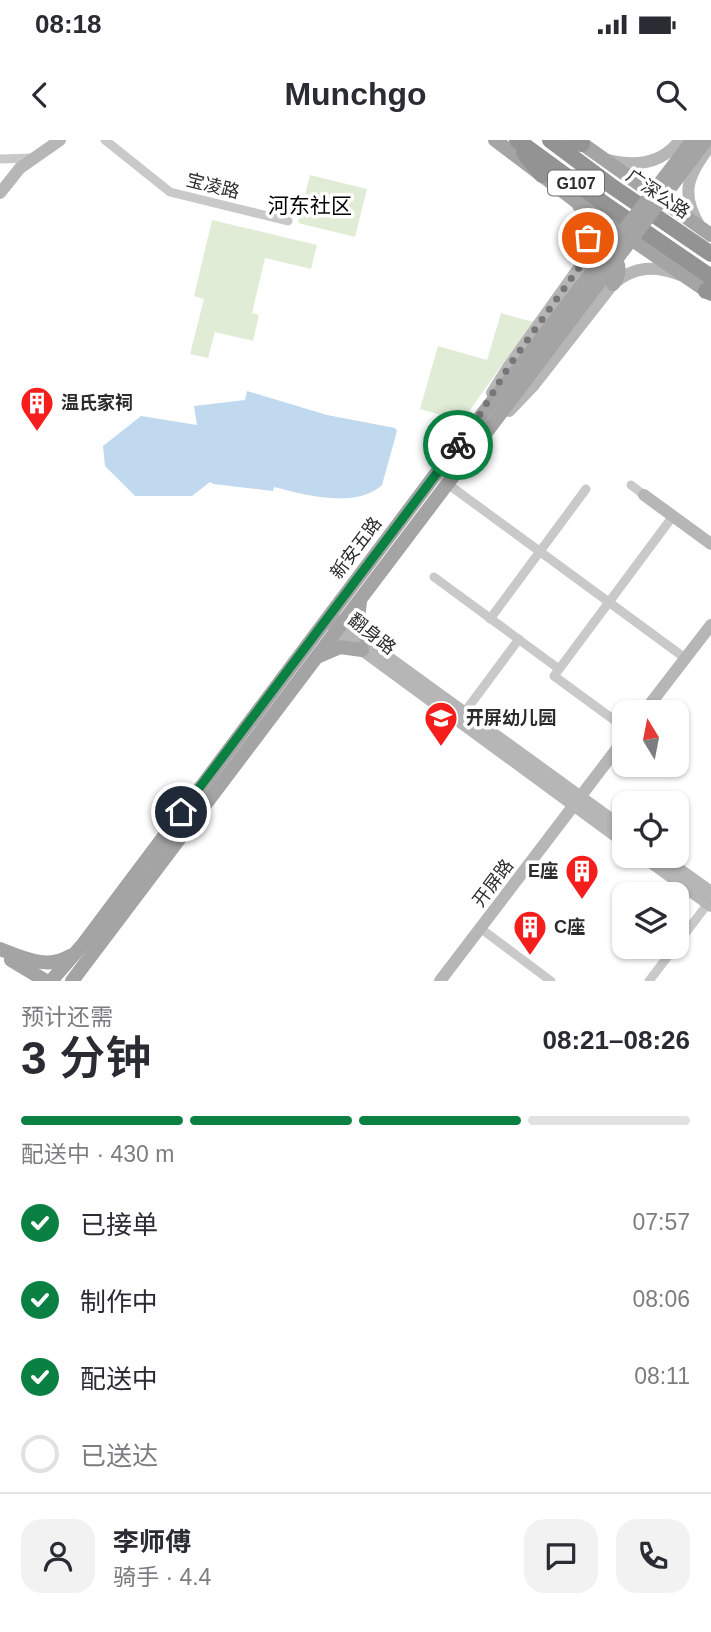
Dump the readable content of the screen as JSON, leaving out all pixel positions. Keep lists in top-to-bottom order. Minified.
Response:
{"streets":{"highway":["G107","广深公路"],"main road":["新安五路","翻身路","开屏路"],"street":["宝凌路"]},"crossings":[["新安五路","翻身路"],["翻身路","开屏路"]],"districts":["河东社区"],"places":{"building":["温氏家祠","E座","C座"],"school or university":["开屏幼儿园"]},"north":"top","page":{"status":"08:18","header":"Munchgo","heading":["3 分钟","预计还需","08:21–08:26"],"panel":["李师傅","骑手 · 4.4"],"bar":"配送中 · 430 m","list":[["已接单","07:57"],["制作中","08:06"],["配送中","08:11"],"已送达"]}}
